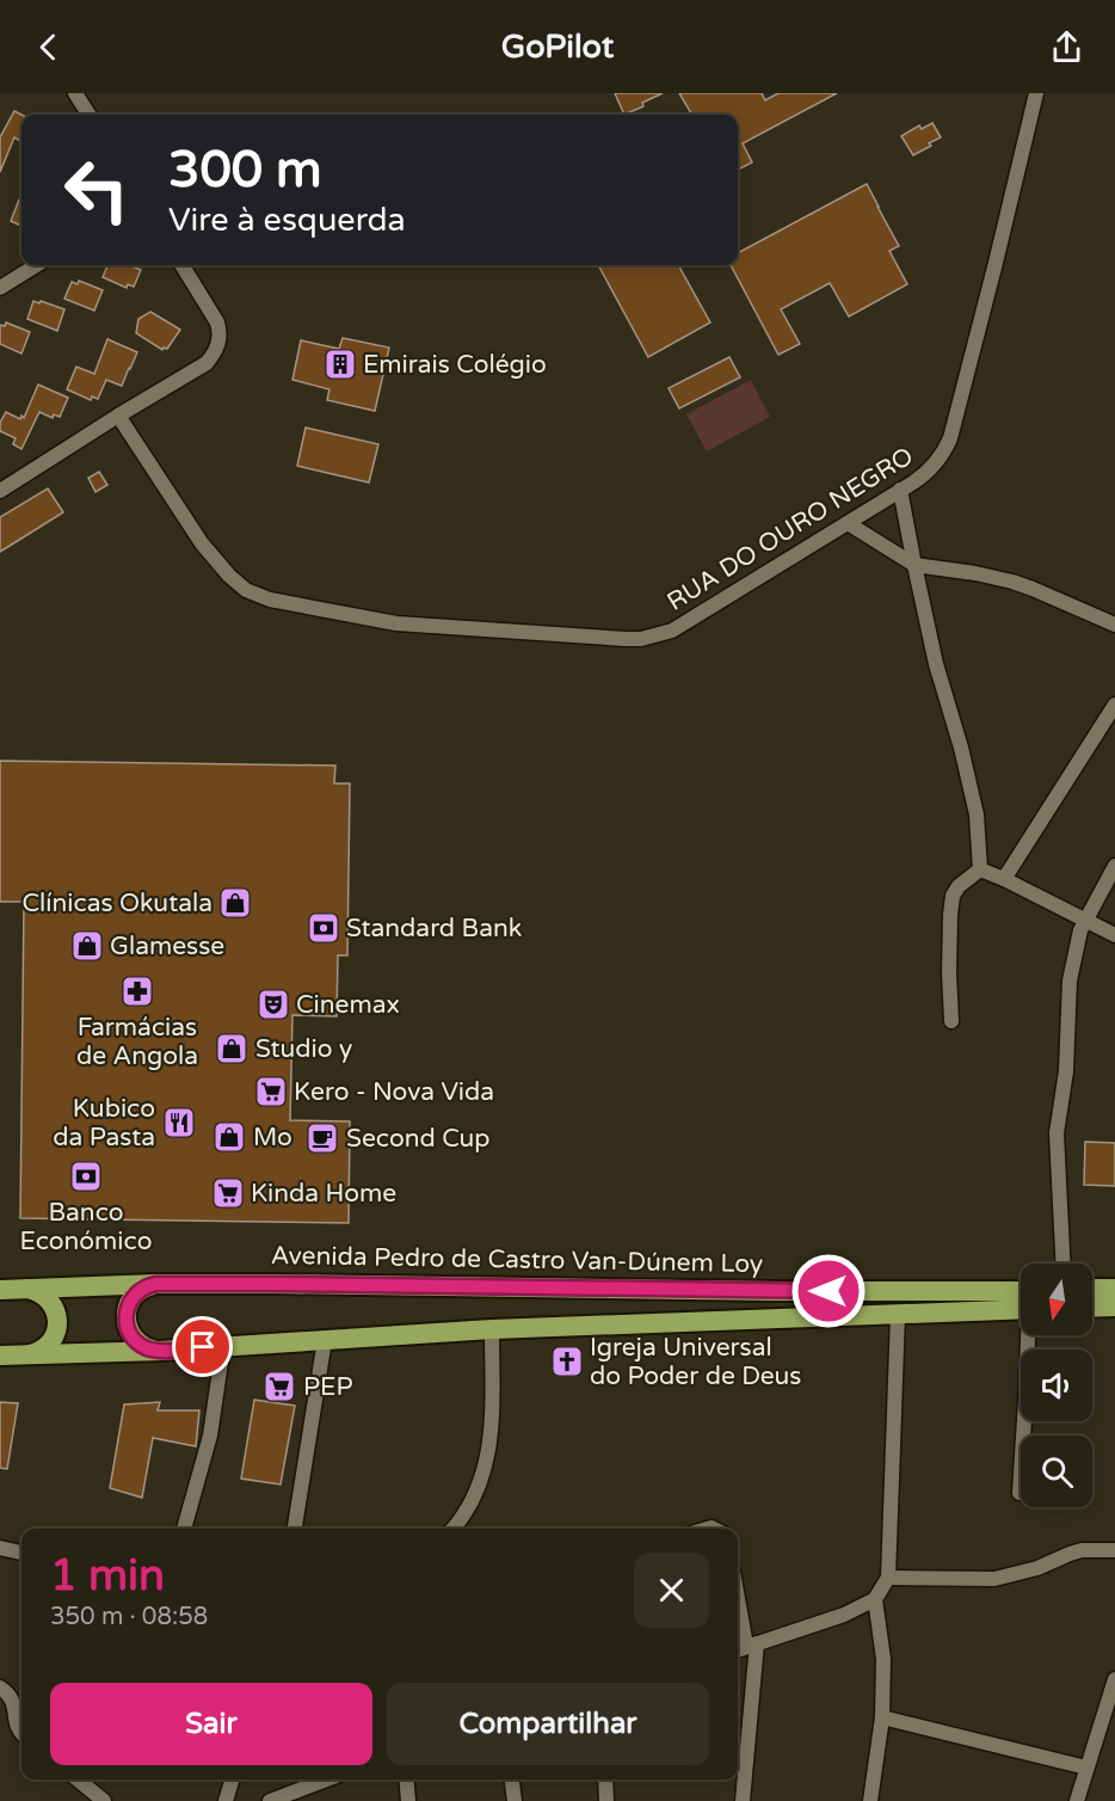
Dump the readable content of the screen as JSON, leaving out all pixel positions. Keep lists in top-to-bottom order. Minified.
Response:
{"streets":{"highway":["Avenida Pedro de Castro Van-Dúnem Loy"],"street":["RUA DO OURO NEGRO"]},"places":{"building":["Emirais Colégio"],"shop":["Clínicas Okutala","Glamesse","Studio y","Mo"],"bank":["Standard Bank","Banco Económico"],"pharmacy":["Farmácias de Angola"],"theatre":["Cinemax"],"supermarket":["Kero - Nova Vida","Kinda Home","PEP"],"restaurant":["Kubico da Pasta"],"cafe":["Second Cup"],"church":["Igreja Universal do Poder de Deus"]},"north":"bottom","page":{"header":"GoPilot","turn":["300 m","Vire à esquerda"],"heading":["1 min","350 m · 08:58"],"buttons":["Sair","Compartilhar"]}}
